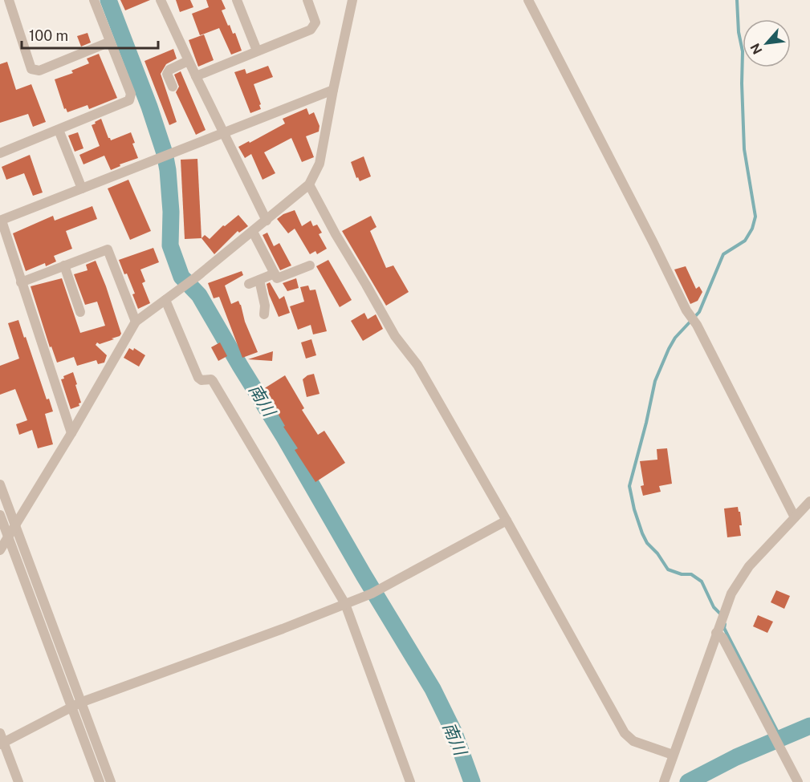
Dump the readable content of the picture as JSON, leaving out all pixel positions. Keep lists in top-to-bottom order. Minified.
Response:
{"water":["南川"],"scale_bar":"100 m","north":"bottom left"}
